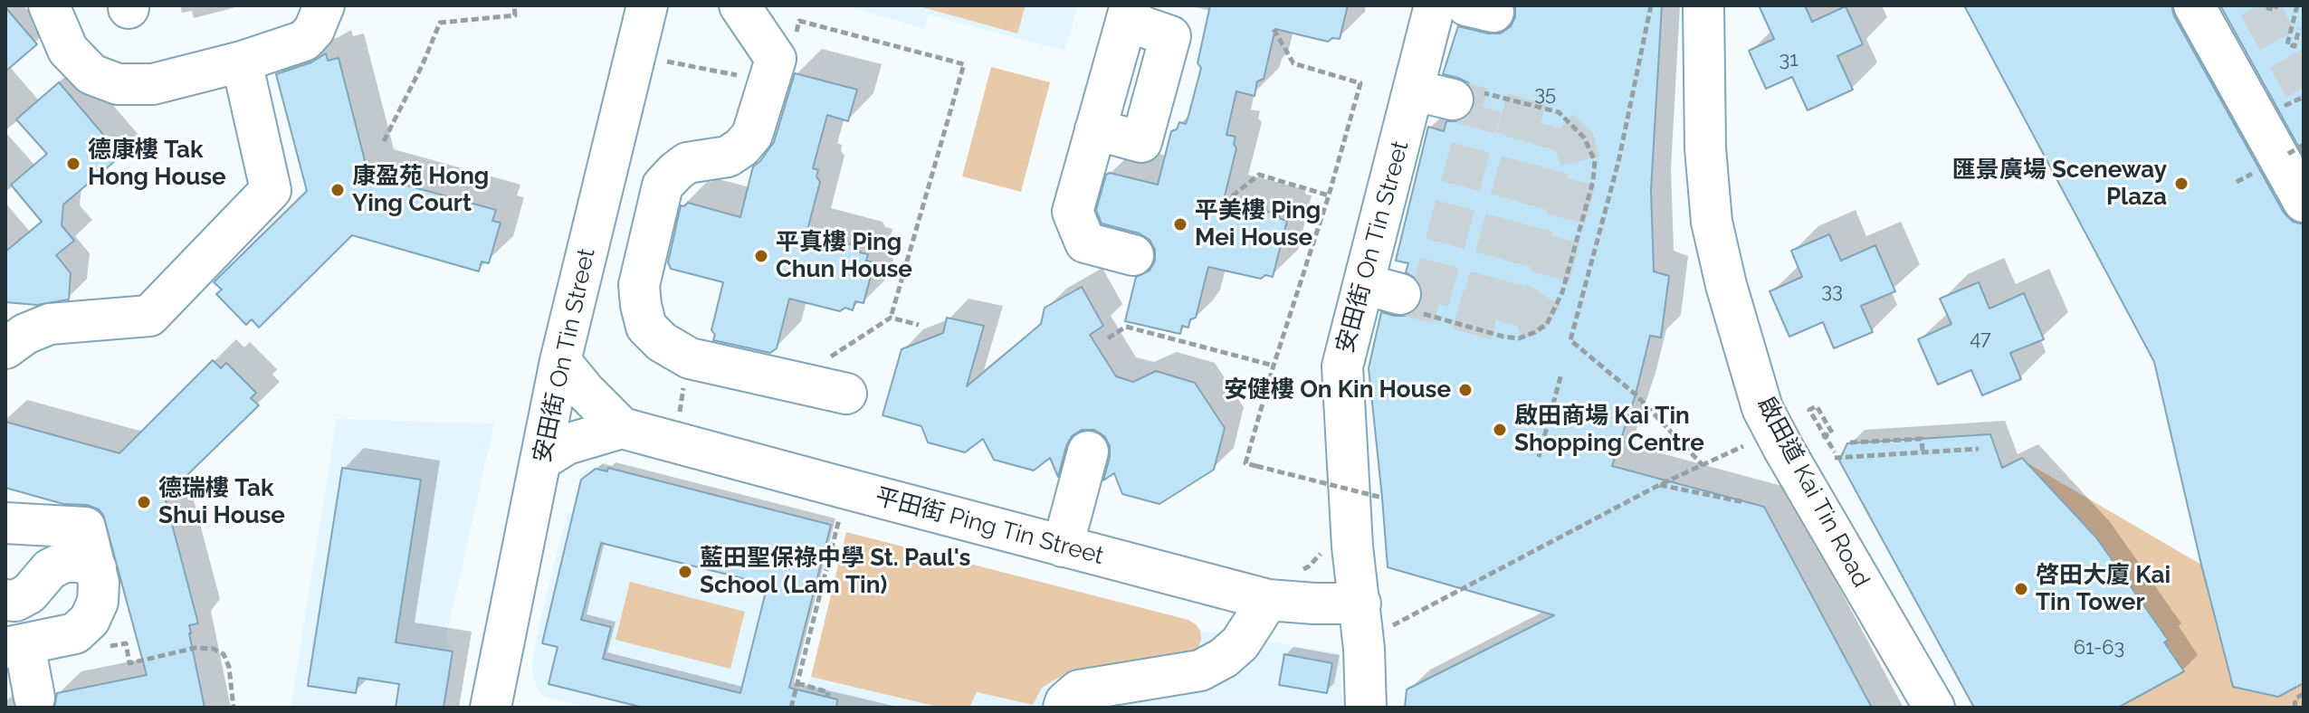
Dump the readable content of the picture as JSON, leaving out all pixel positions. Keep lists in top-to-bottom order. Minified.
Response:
{"streets":{"street":["安田街 On Tin Street","啟田道 Kai Tin Road","平田街 Ping Tin Street"]},"crossings":[["安田街 On Tin Street","平田街 Ping Tin Street"]],"places":["德康樓 Tak Hong House","匯景廣場 Sceneway Plaza","康盈苑 Hong Ying Court","平美樓 Ping Mei House","平真樓 Ping Chun House","安健樓 On Kin House","啟田商場 Kai Tin Shopping Centre","德瑞樓 Tak Shui House","藍田聖保祿中學 St. Paul's School (Lam Tin)","啓田大廈 Kai Tin Tower"],"house_numbers":["31","35","33","47","61-63"]}
